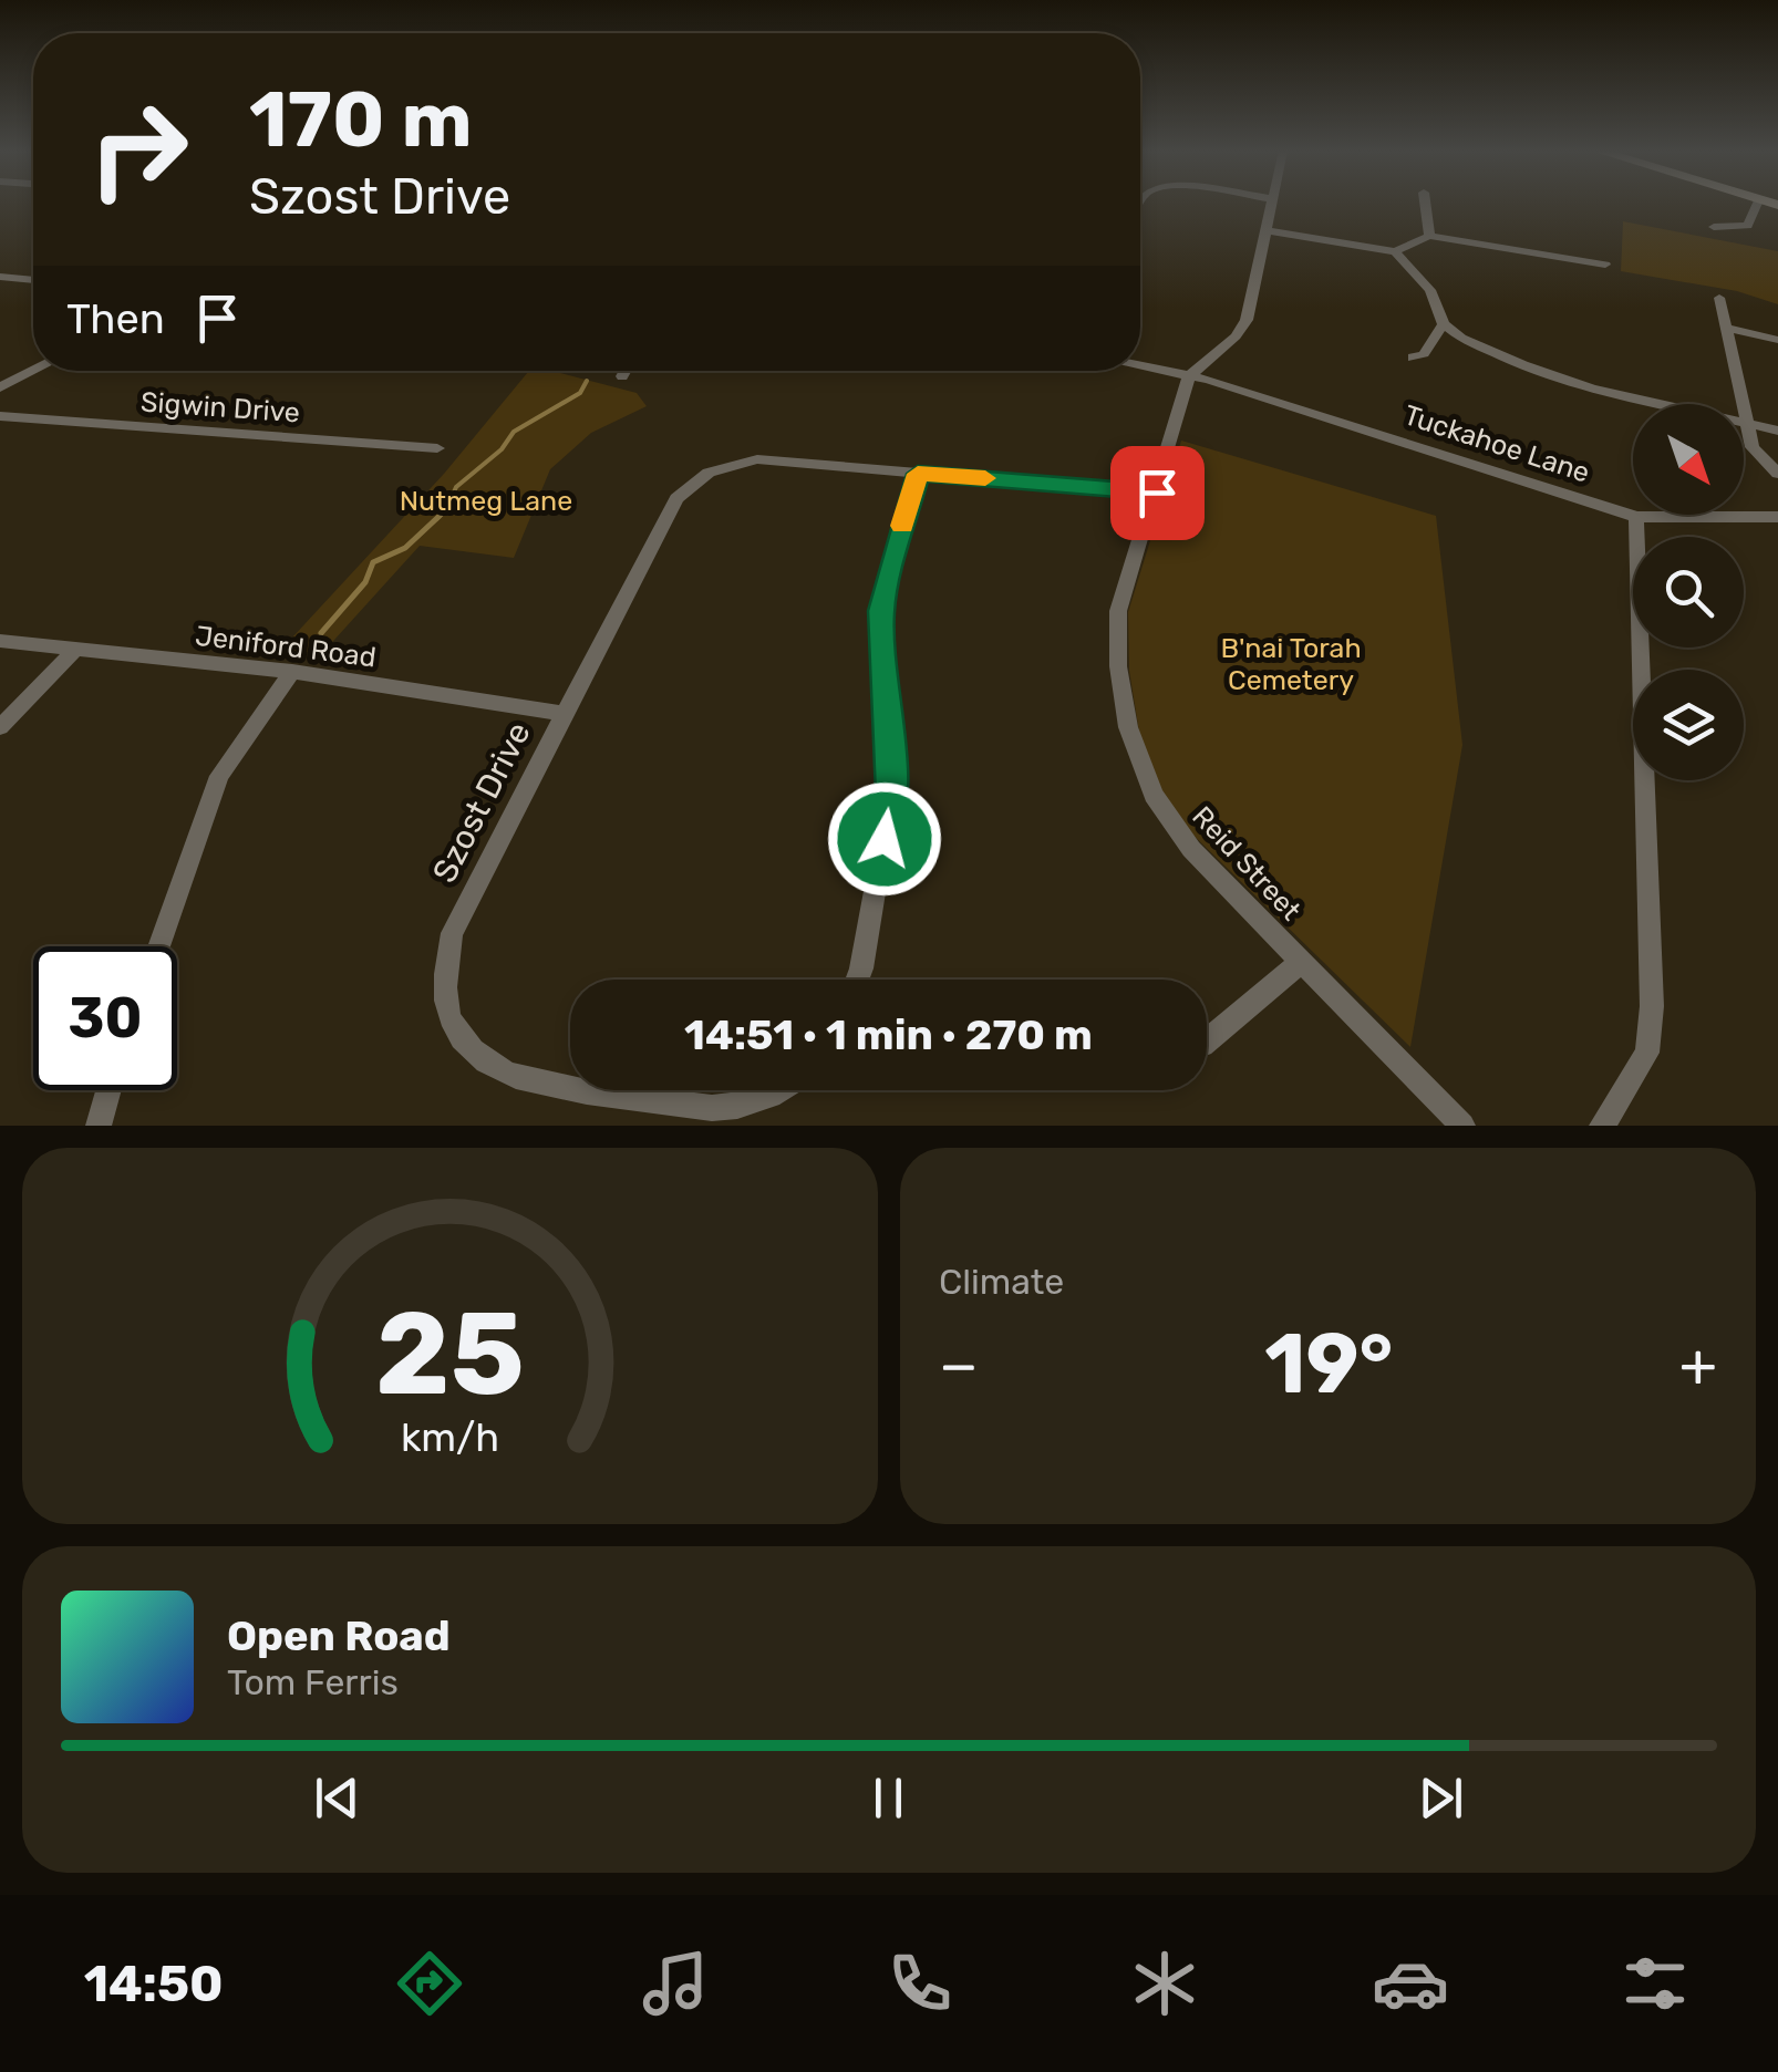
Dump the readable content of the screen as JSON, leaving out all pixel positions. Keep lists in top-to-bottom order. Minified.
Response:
{"streets":{"street":["Sigwin Drive","Tuckahoe Lane","Jeniford Road","Szost Drive","Reid Street"]},"crossings":[["Tuckahoe Lane","Reid Street"],["Jeniford Road","Szost Drive"],["Szost Drive","Reid Street"]],"parks":["Nutmeg Lane","B'nai Torah Cemetery"],"north":"bottom right","page":{"turn":["170 m","Szost Drive"],"then":"Then","limit":"30","trip":"14:51 · 1 min · 270 m","tile":"Climate","heat":["−","19°","+"],"song":["Open Road","Tom Ferris"],"tabs":"14:50","gauge":["25","km/h"]}}
